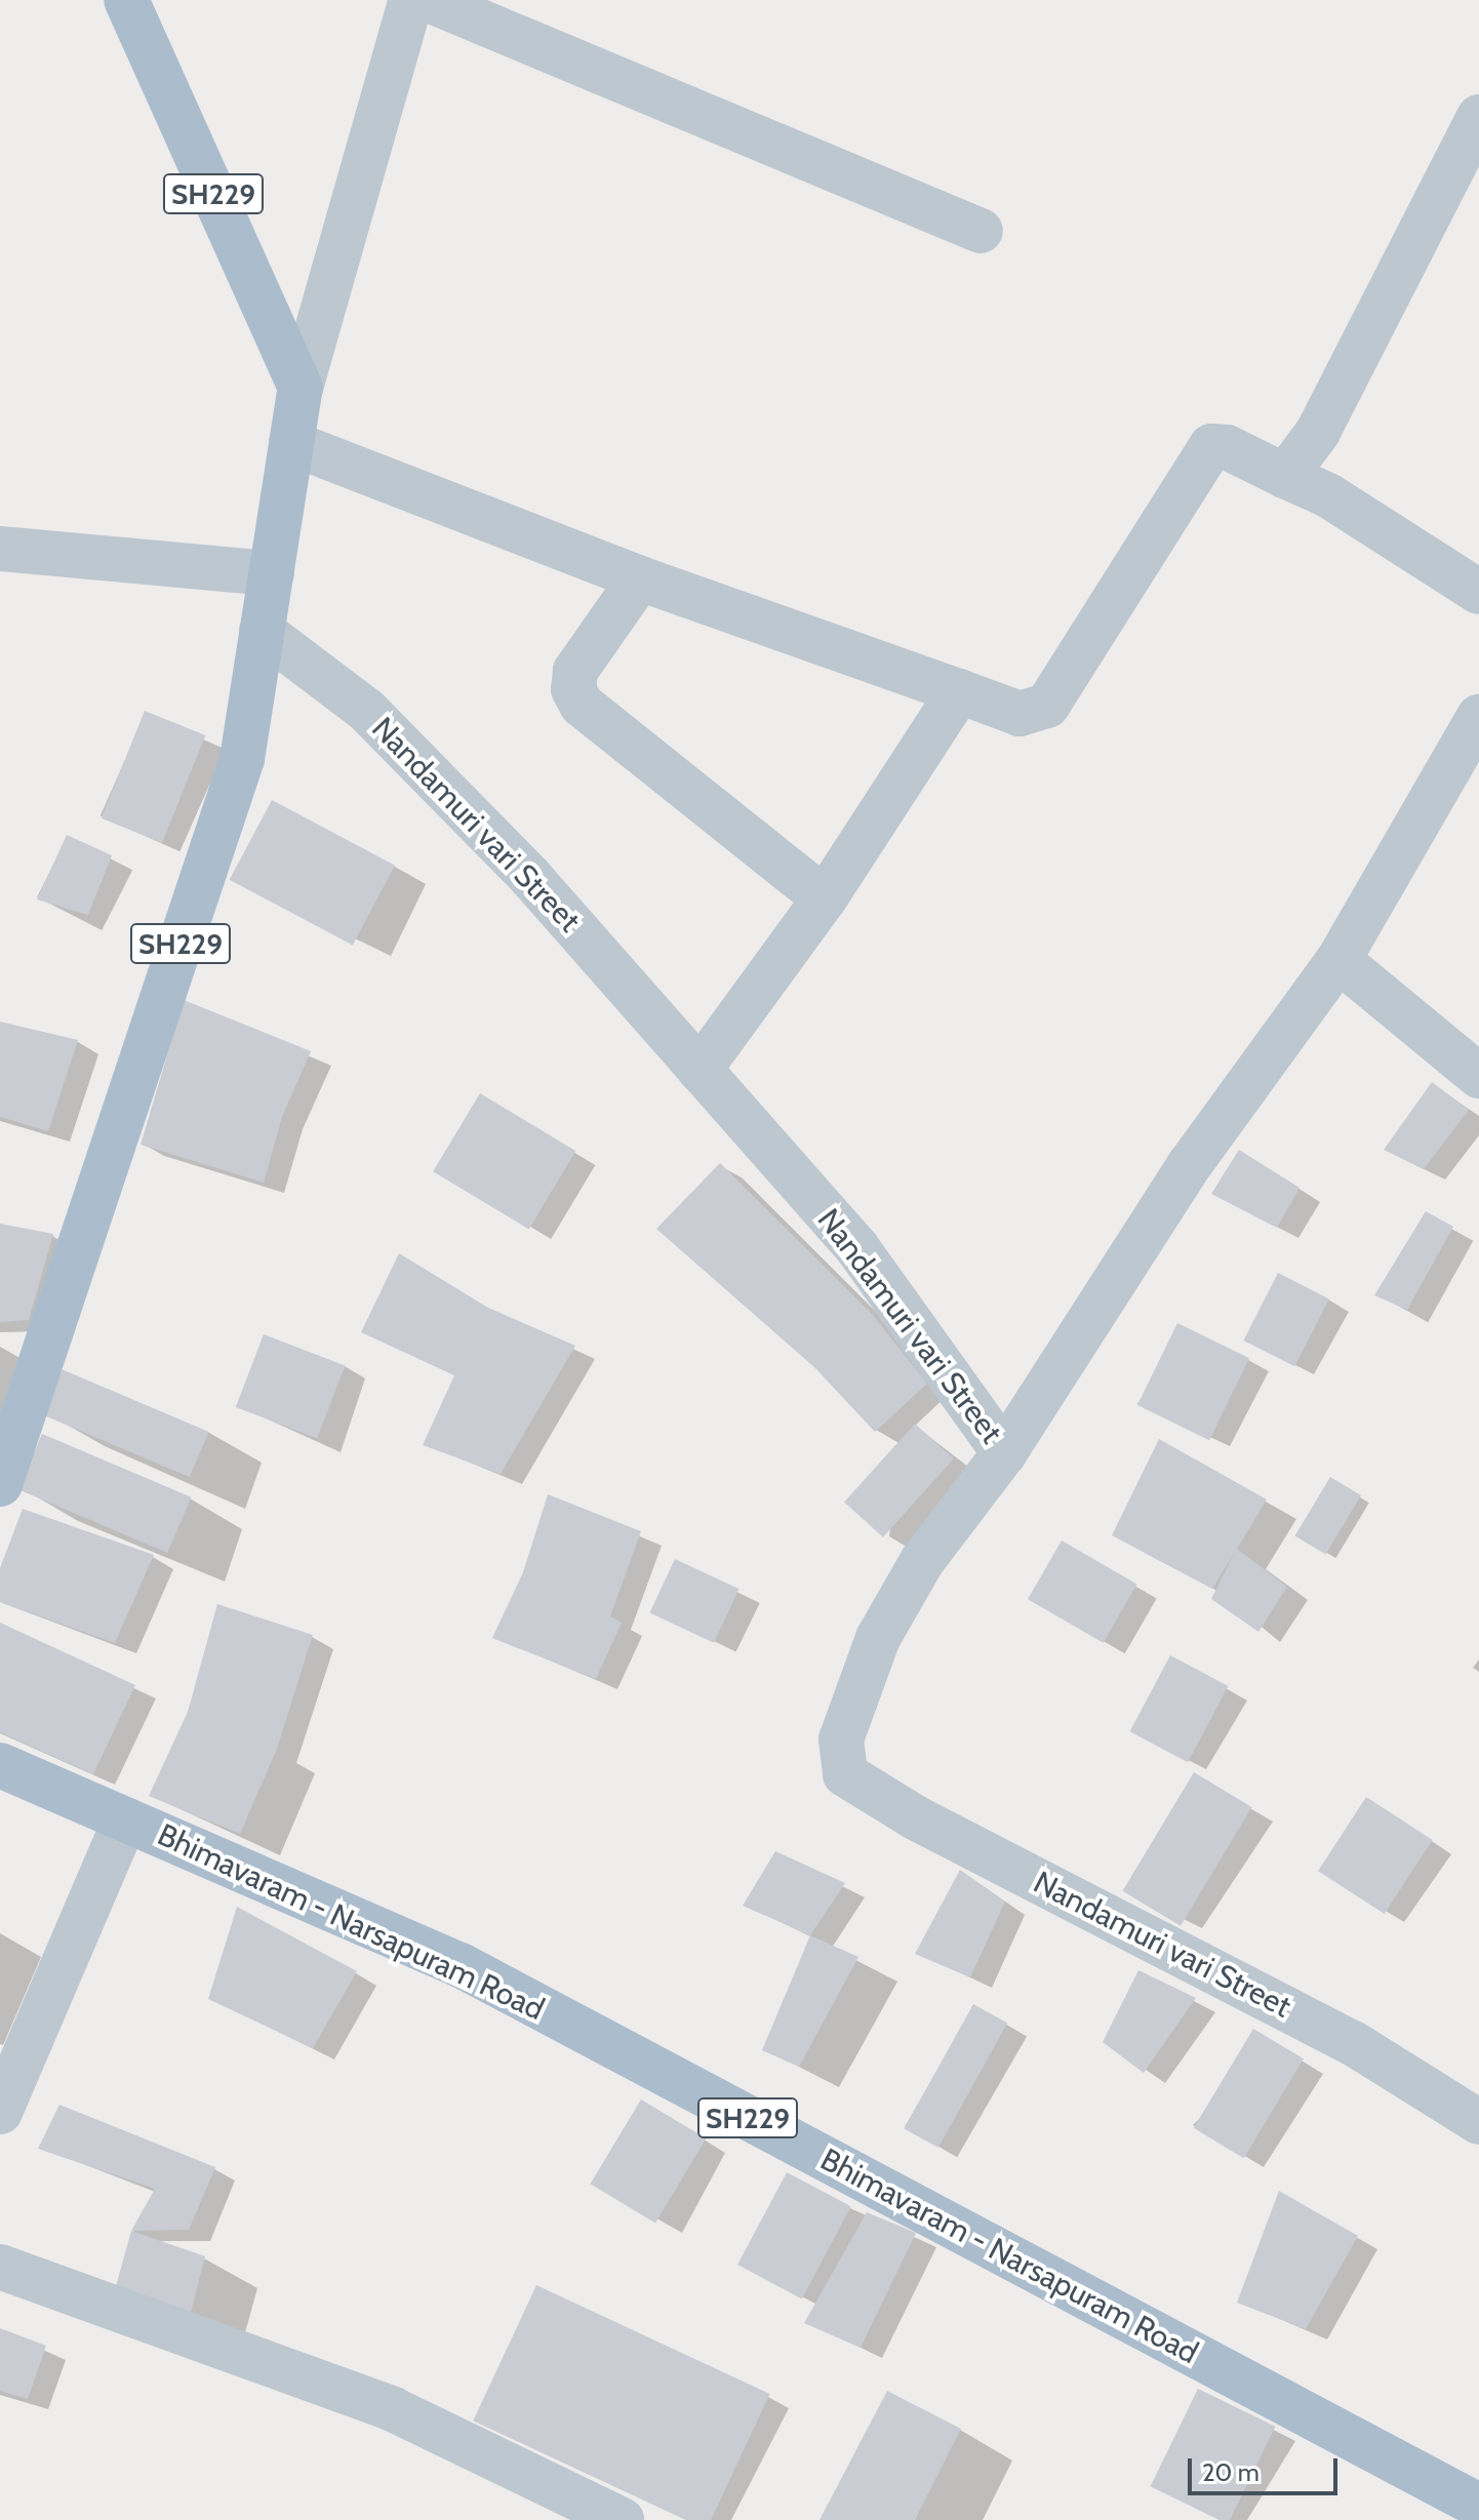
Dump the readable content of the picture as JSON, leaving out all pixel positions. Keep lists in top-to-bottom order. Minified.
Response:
{"streets":{"main road":["SH229","Bhimavaram - Narsapuram Road"],"street":["Nandamuri vari Street"]},"crossings":[["SH229","Nandamuri vari Street"]],"scale_bar":"20 m"}
